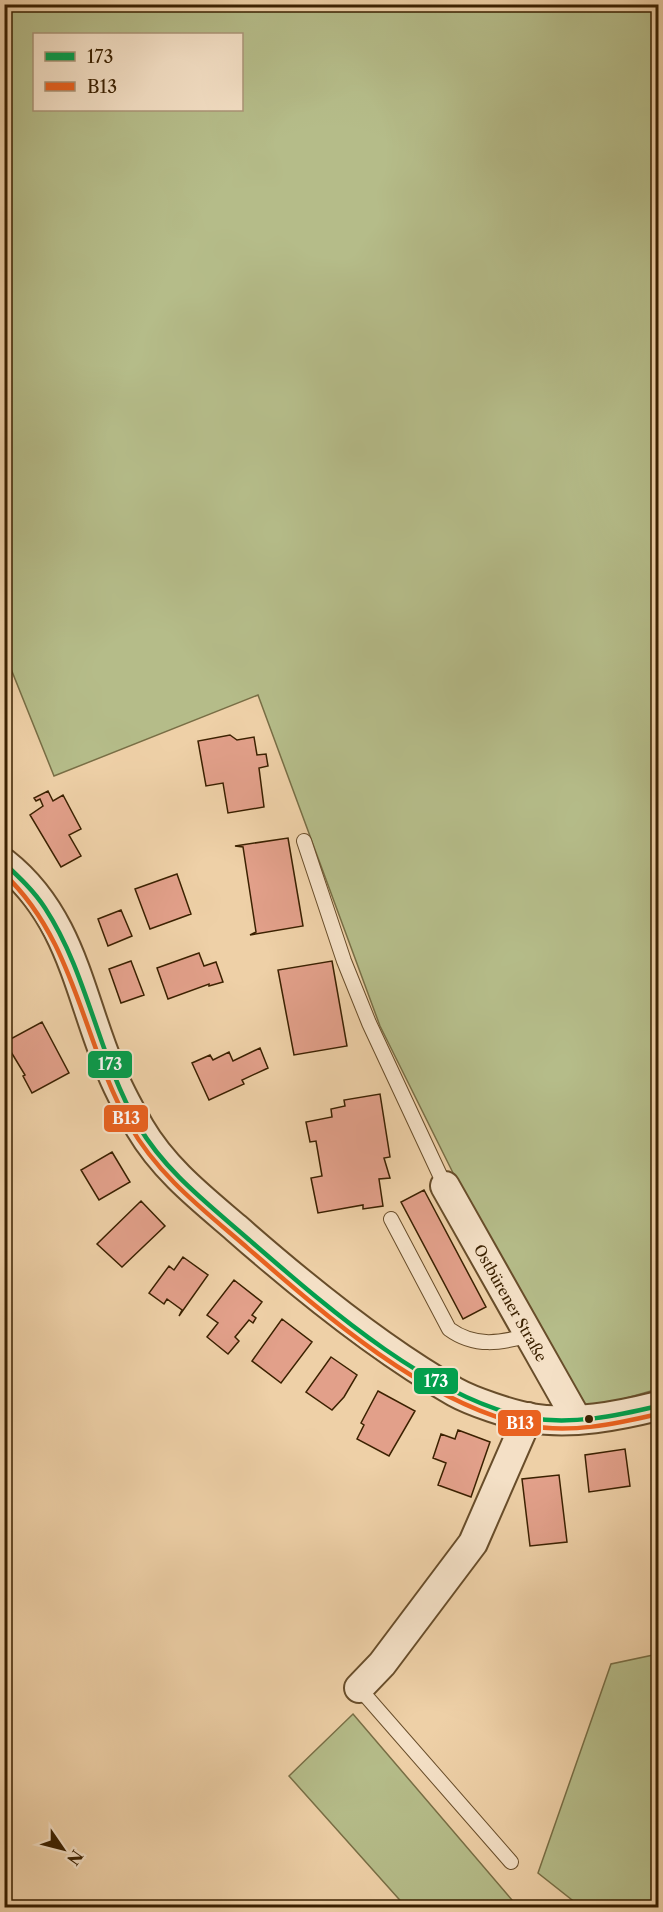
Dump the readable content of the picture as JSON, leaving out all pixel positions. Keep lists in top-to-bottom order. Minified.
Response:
{"streets":{"street":["Ostbürener Straße"]},"lines":["transit line 173","transit line B13"],"legend":["173","B13"],"north":"bottom right"}
